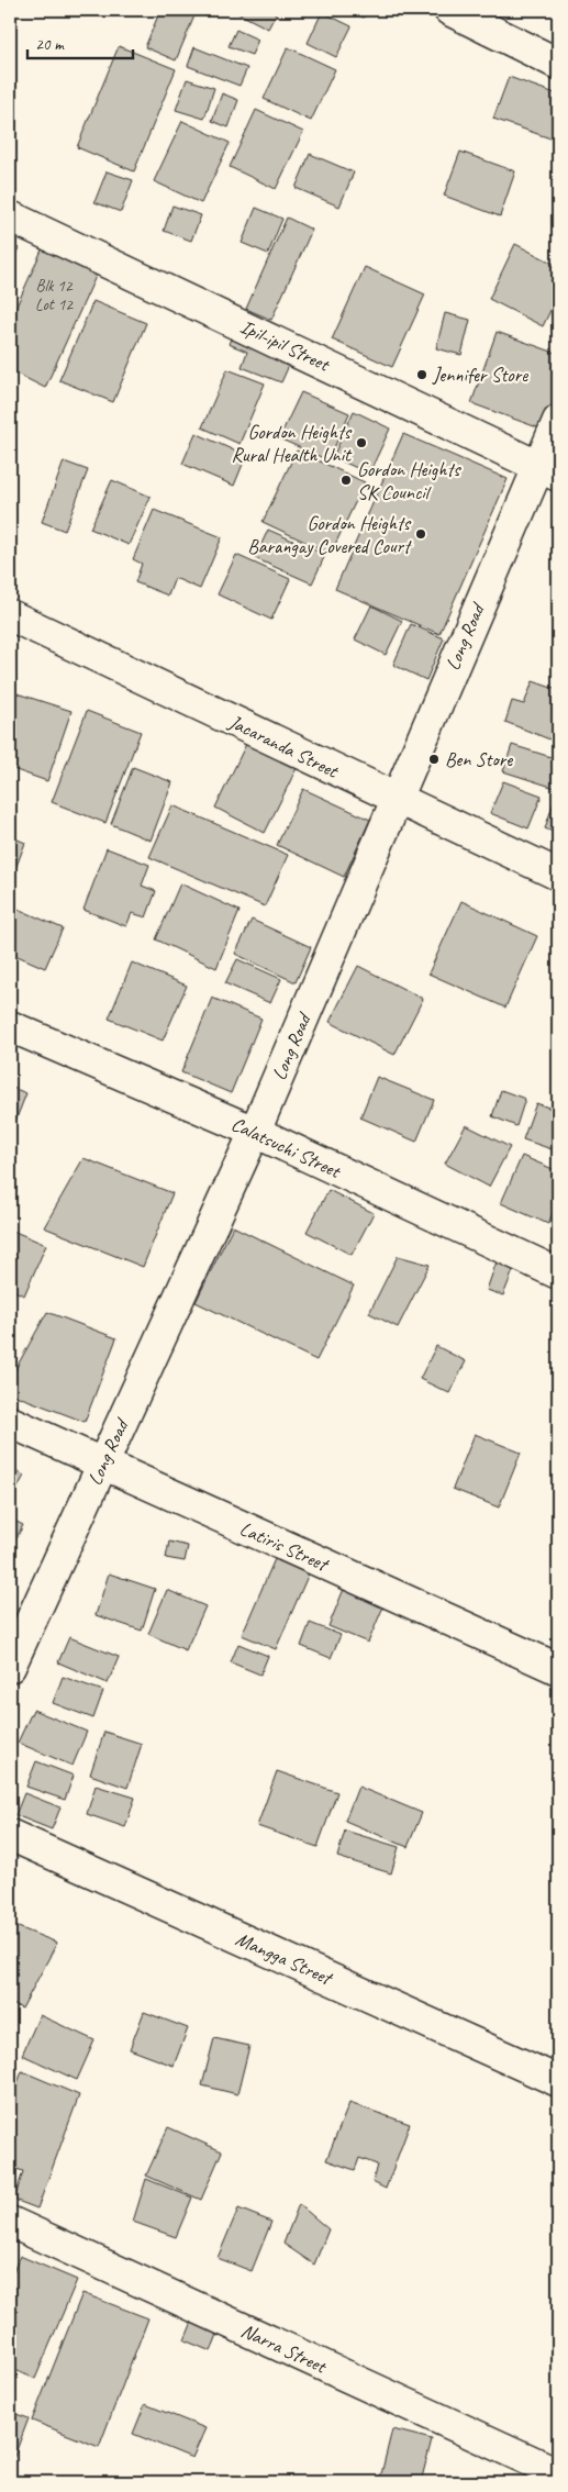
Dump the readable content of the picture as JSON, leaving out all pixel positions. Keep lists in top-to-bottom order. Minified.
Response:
{"streets":{"street":["Ipil-ipil Street","Long Road","Jacaranda Street","Calatsuchi Street","Latiris Street","Mangga Street","Narra Street"]},"crossings":[["Ipil-ipil Street","Long Road"],["Long Road","Jacaranda Street"],["Long Road","Calatsuchi Street"],["Long Road","Latiris Street"]],"places":["Jennifer Store","Gordon Heights Rural Health Unit","Gordon Heights SK Council","Gordon Heights Barangay Covered Court","Ben Store"],"house_numbers":["Blk 12 Lot 12"],"scale_bar":"20 m"}
